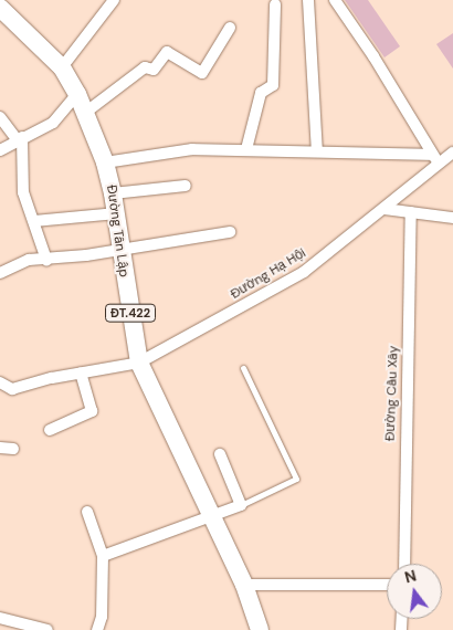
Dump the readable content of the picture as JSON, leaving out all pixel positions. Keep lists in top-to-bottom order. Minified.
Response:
{"streets":{"main road":["Đường Tân Lập","ĐT.422"],"street":["Đường Hạ Hội","Đường Cầu Xây"]},"crossings":[["Đường Tân Lập","Đường Hạ Hội"]],"north":"top"}
